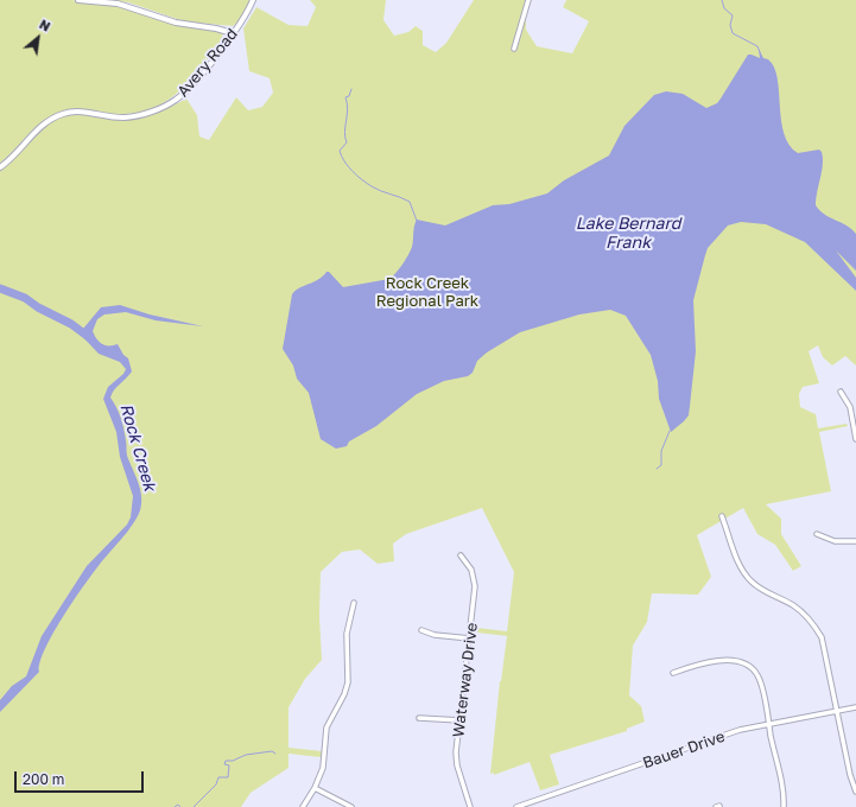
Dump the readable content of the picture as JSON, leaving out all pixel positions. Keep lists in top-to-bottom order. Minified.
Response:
{"streets":{"street":["Avery Road","Waterway Drive","Bauer Drive"]},"water":["Lake Bernard Frank","Rock Creek"],"parks":["Rock Creek Regional Park"],"scale_bar":"200 m","north":"top right"}
